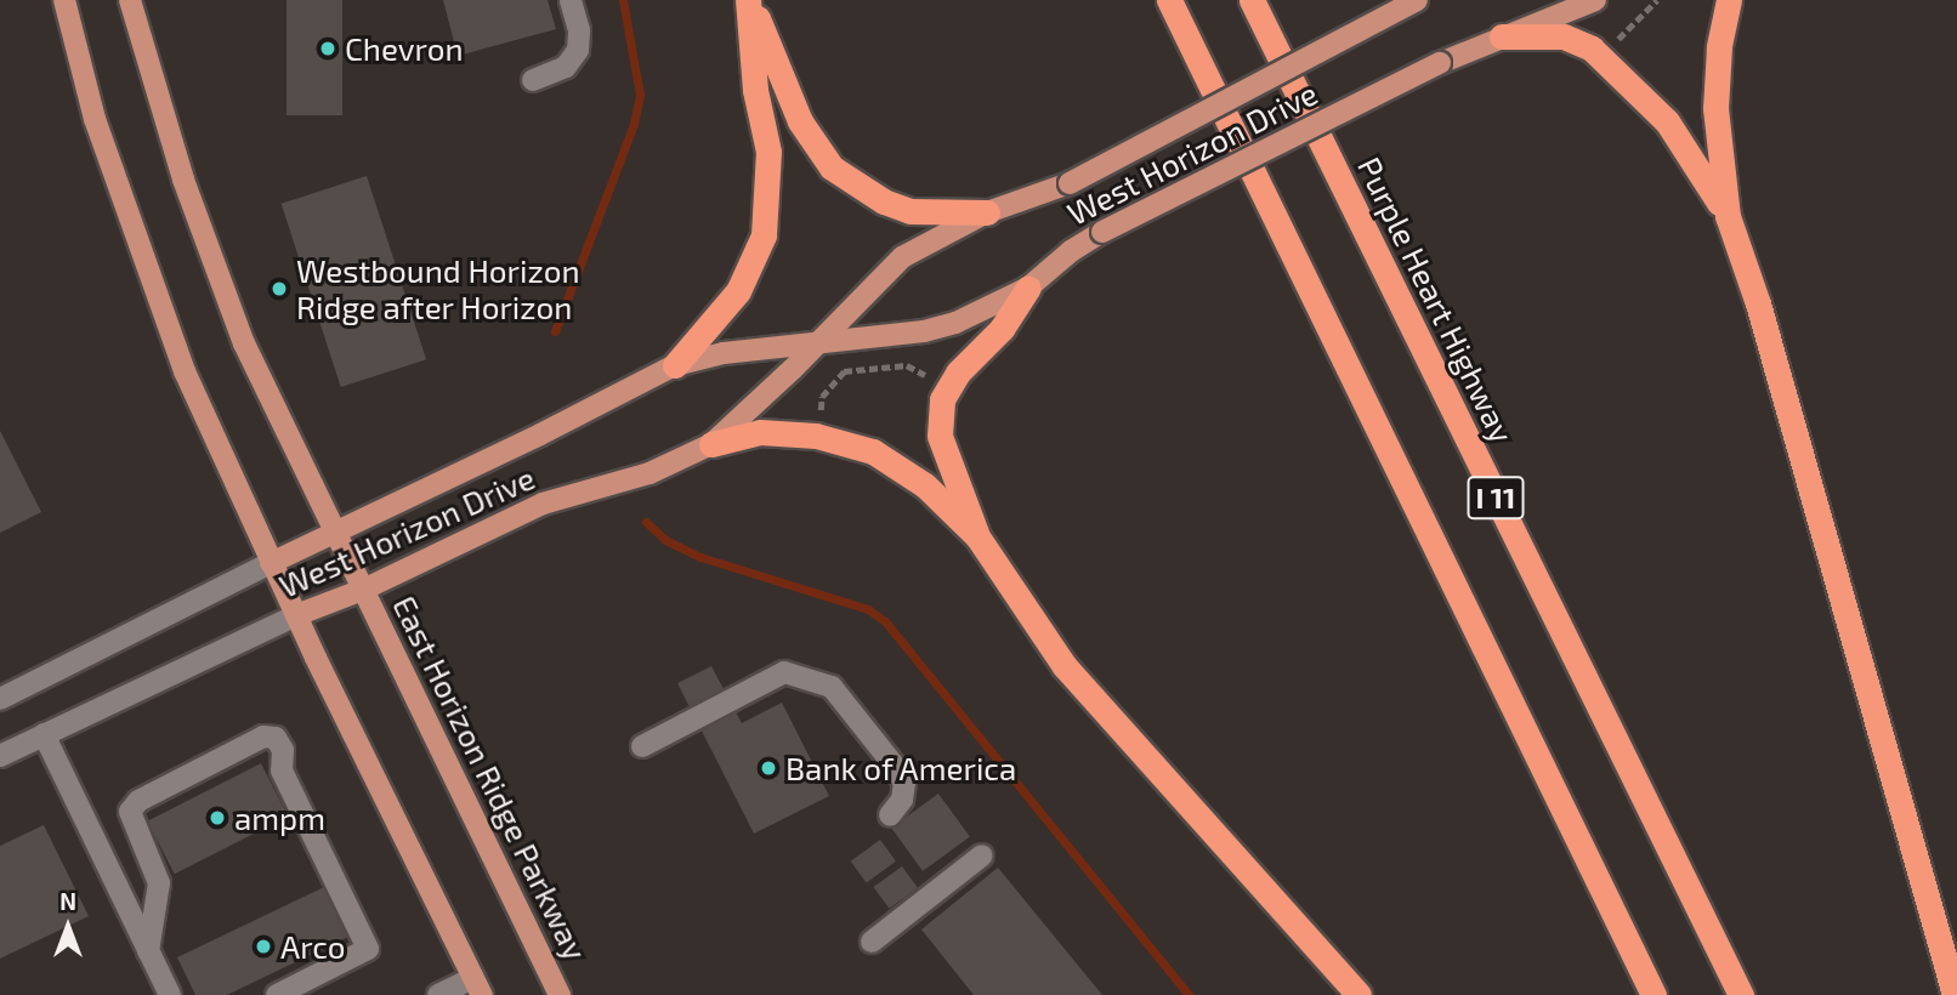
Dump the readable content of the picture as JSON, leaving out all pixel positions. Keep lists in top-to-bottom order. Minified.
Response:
{"streets":{"highway":["Purple Heart Highway","I 11"],"main road":["West Horizon Drive","East Horizon Ridge Parkway"]},"crossings":[["West Horizon Drive","East Horizon Ridge Parkway"]],"places":["Chevron","Westbound Horizon Ridge after Horizon","Bank of America","ampm","Arco"],"north":"top"}
